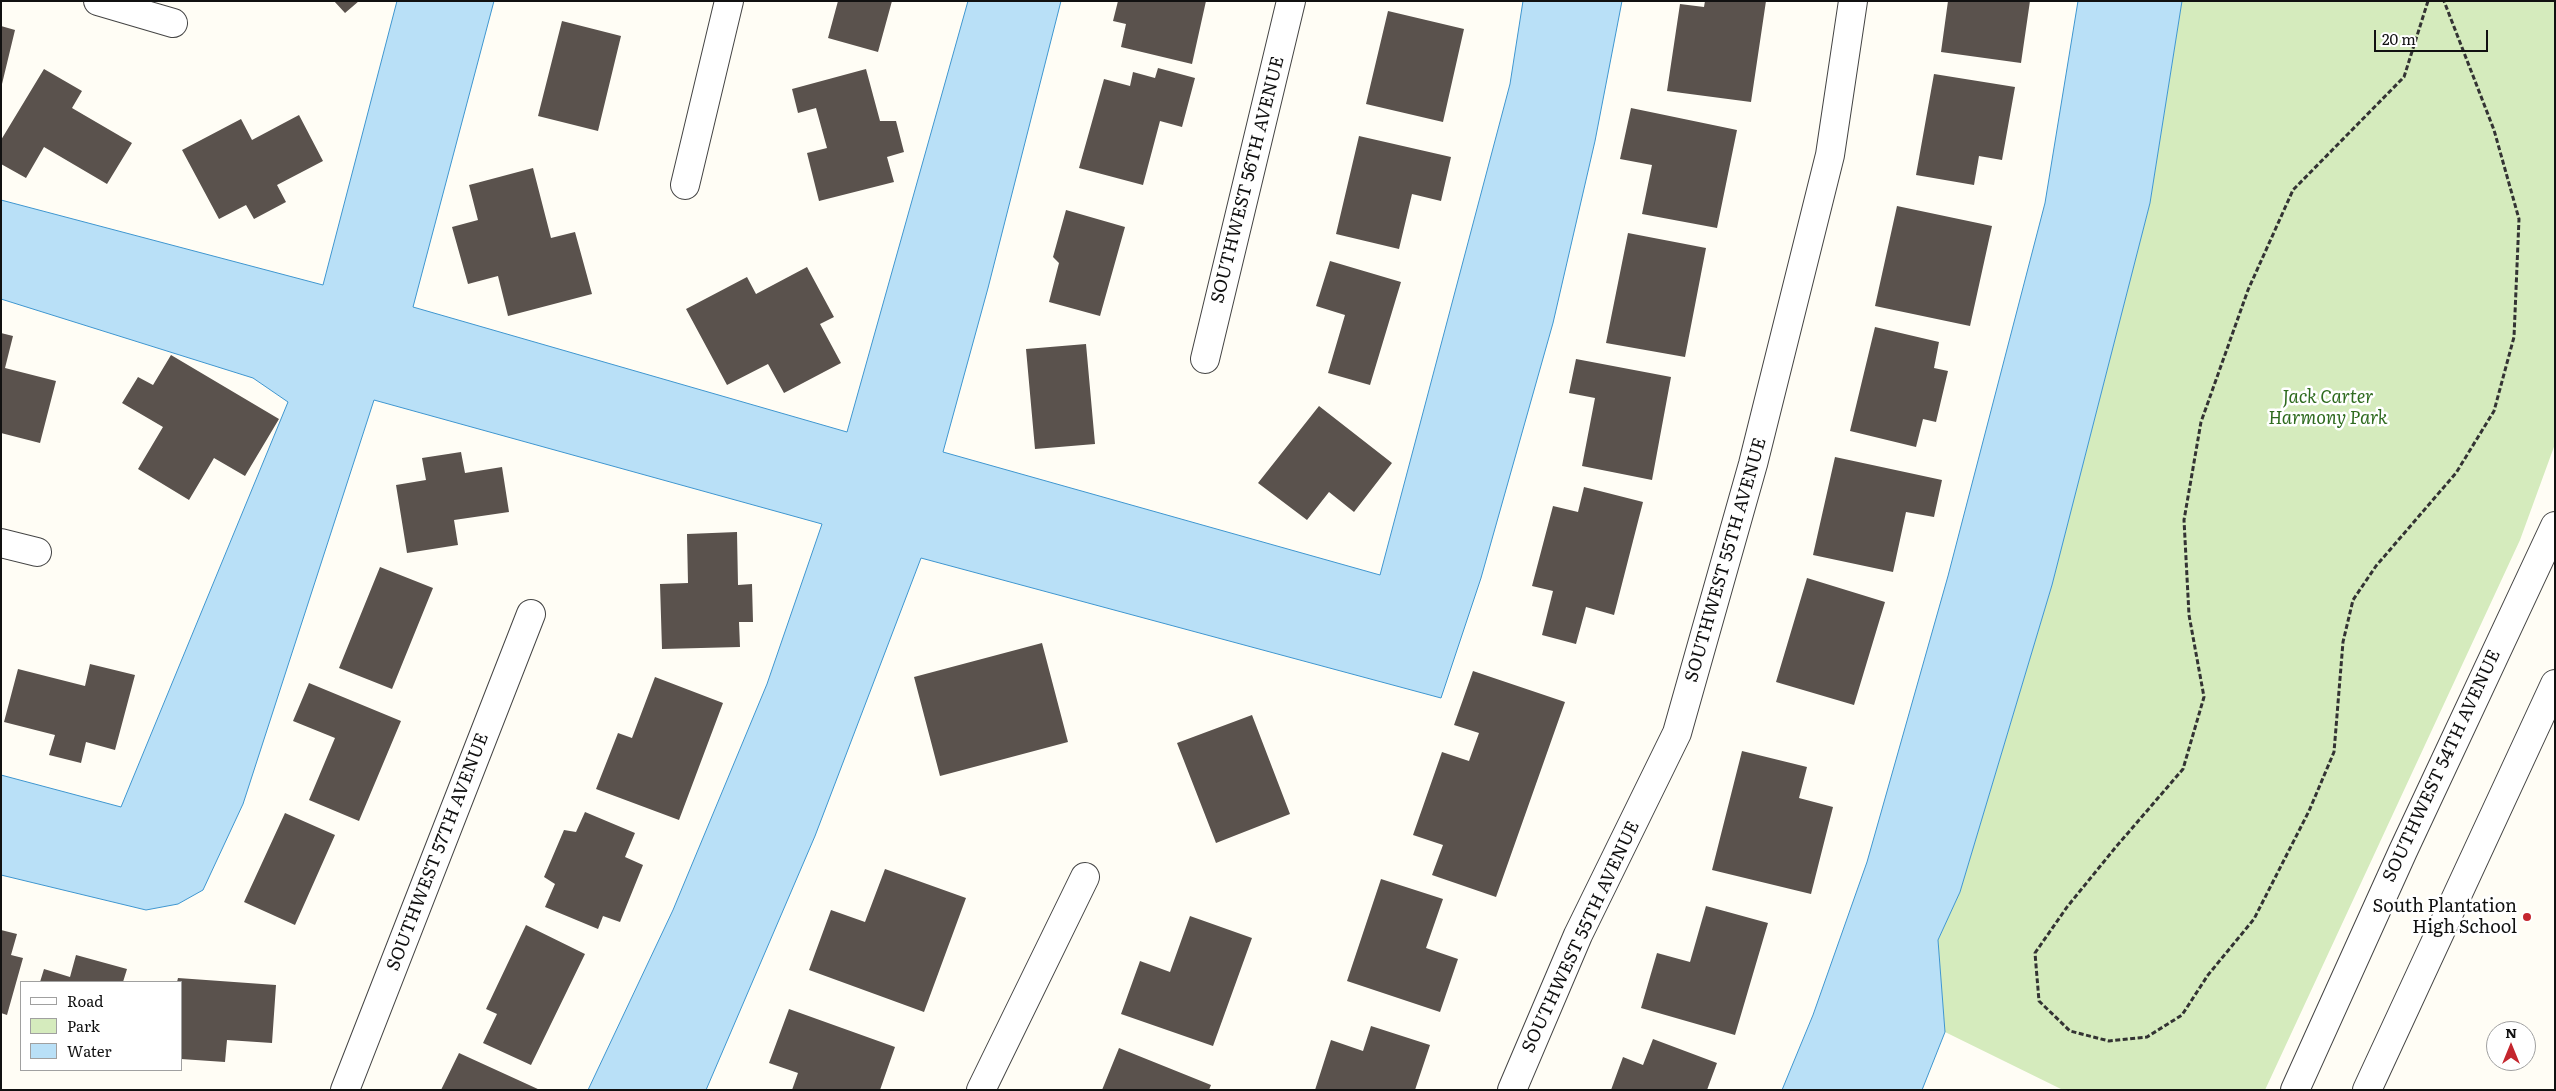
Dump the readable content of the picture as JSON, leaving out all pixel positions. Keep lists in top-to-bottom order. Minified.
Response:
{"streets":{"street":["SOUTHWEST 56TH AVENUE","SOUTHWEST 55TH AVENUE","SOUTHWEST 54TH AVENUE","SOUTHWEST 57TH AVENUE"]},"parks":["Jack Carter Harmony Park"],"places":["South Plantation High School"],"legend":["Road","Park","Water"],"scale_bar":"20 m","north":"top"}
